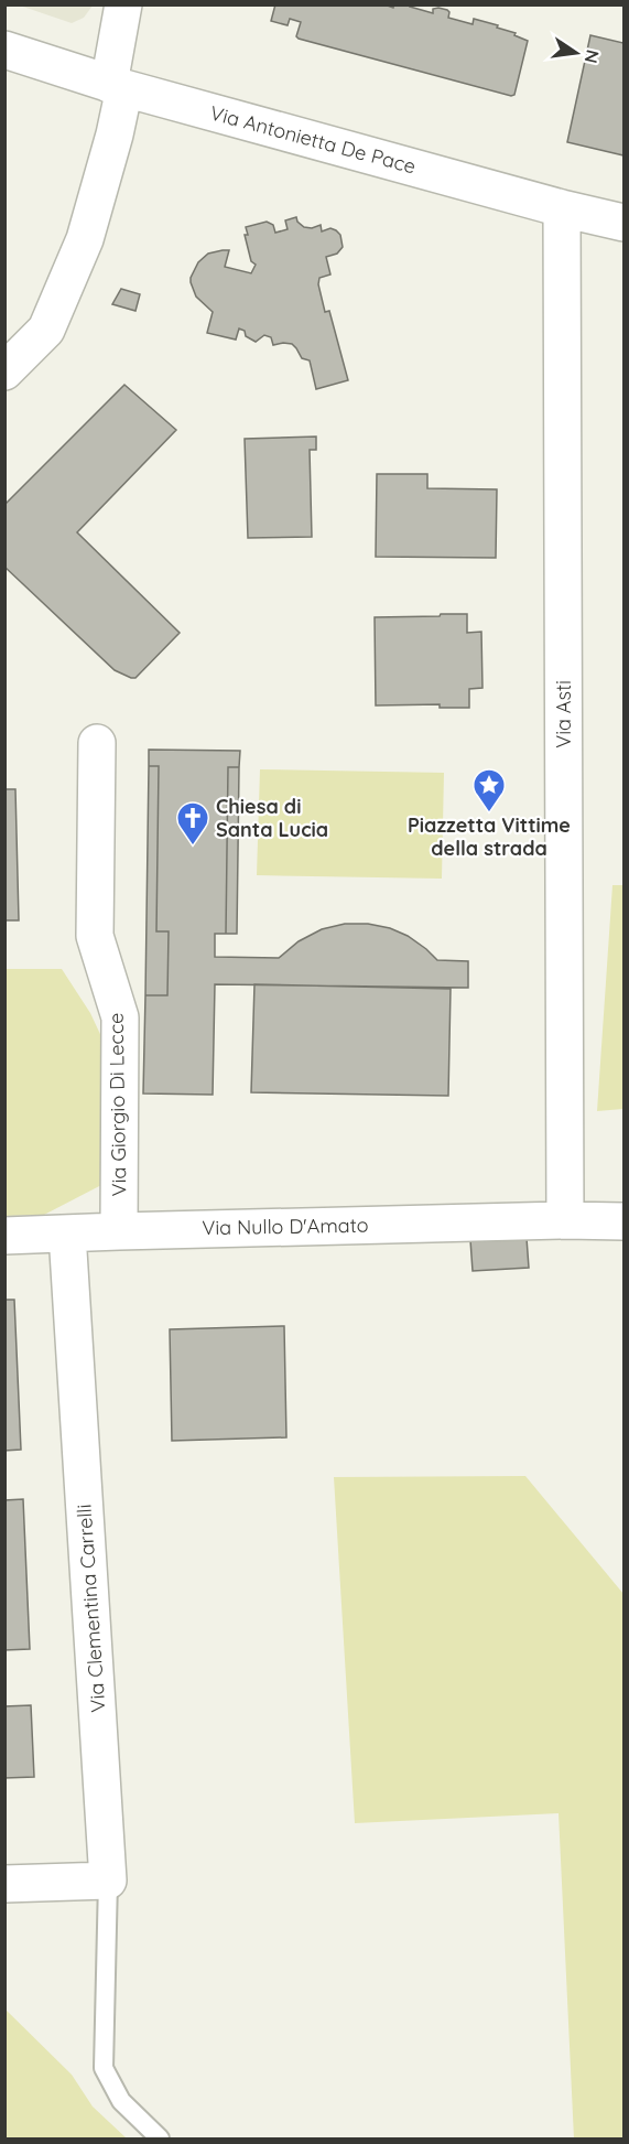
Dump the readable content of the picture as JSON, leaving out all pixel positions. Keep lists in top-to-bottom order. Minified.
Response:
{"streets":{"street":["Via Antonietta De Pace","Via Asti","Via Giorgio Di Lecce","Via Nullo D'Amato","Via Clementina Carrelli"]},"crossings":[["Via Antonietta De Pace","Via Asti"],["Via Asti","Via Nullo D'Amato"],["Via Giorgio Di Lecce","Via Nullo D'Amato"],["Via Nullo D'Amato","Via Clementina Carrelli"]],"places":{"place":["Piazzetta Vittime della strada"],"church":["Chiesa di Santa Lucia"]},"north":"right"}
